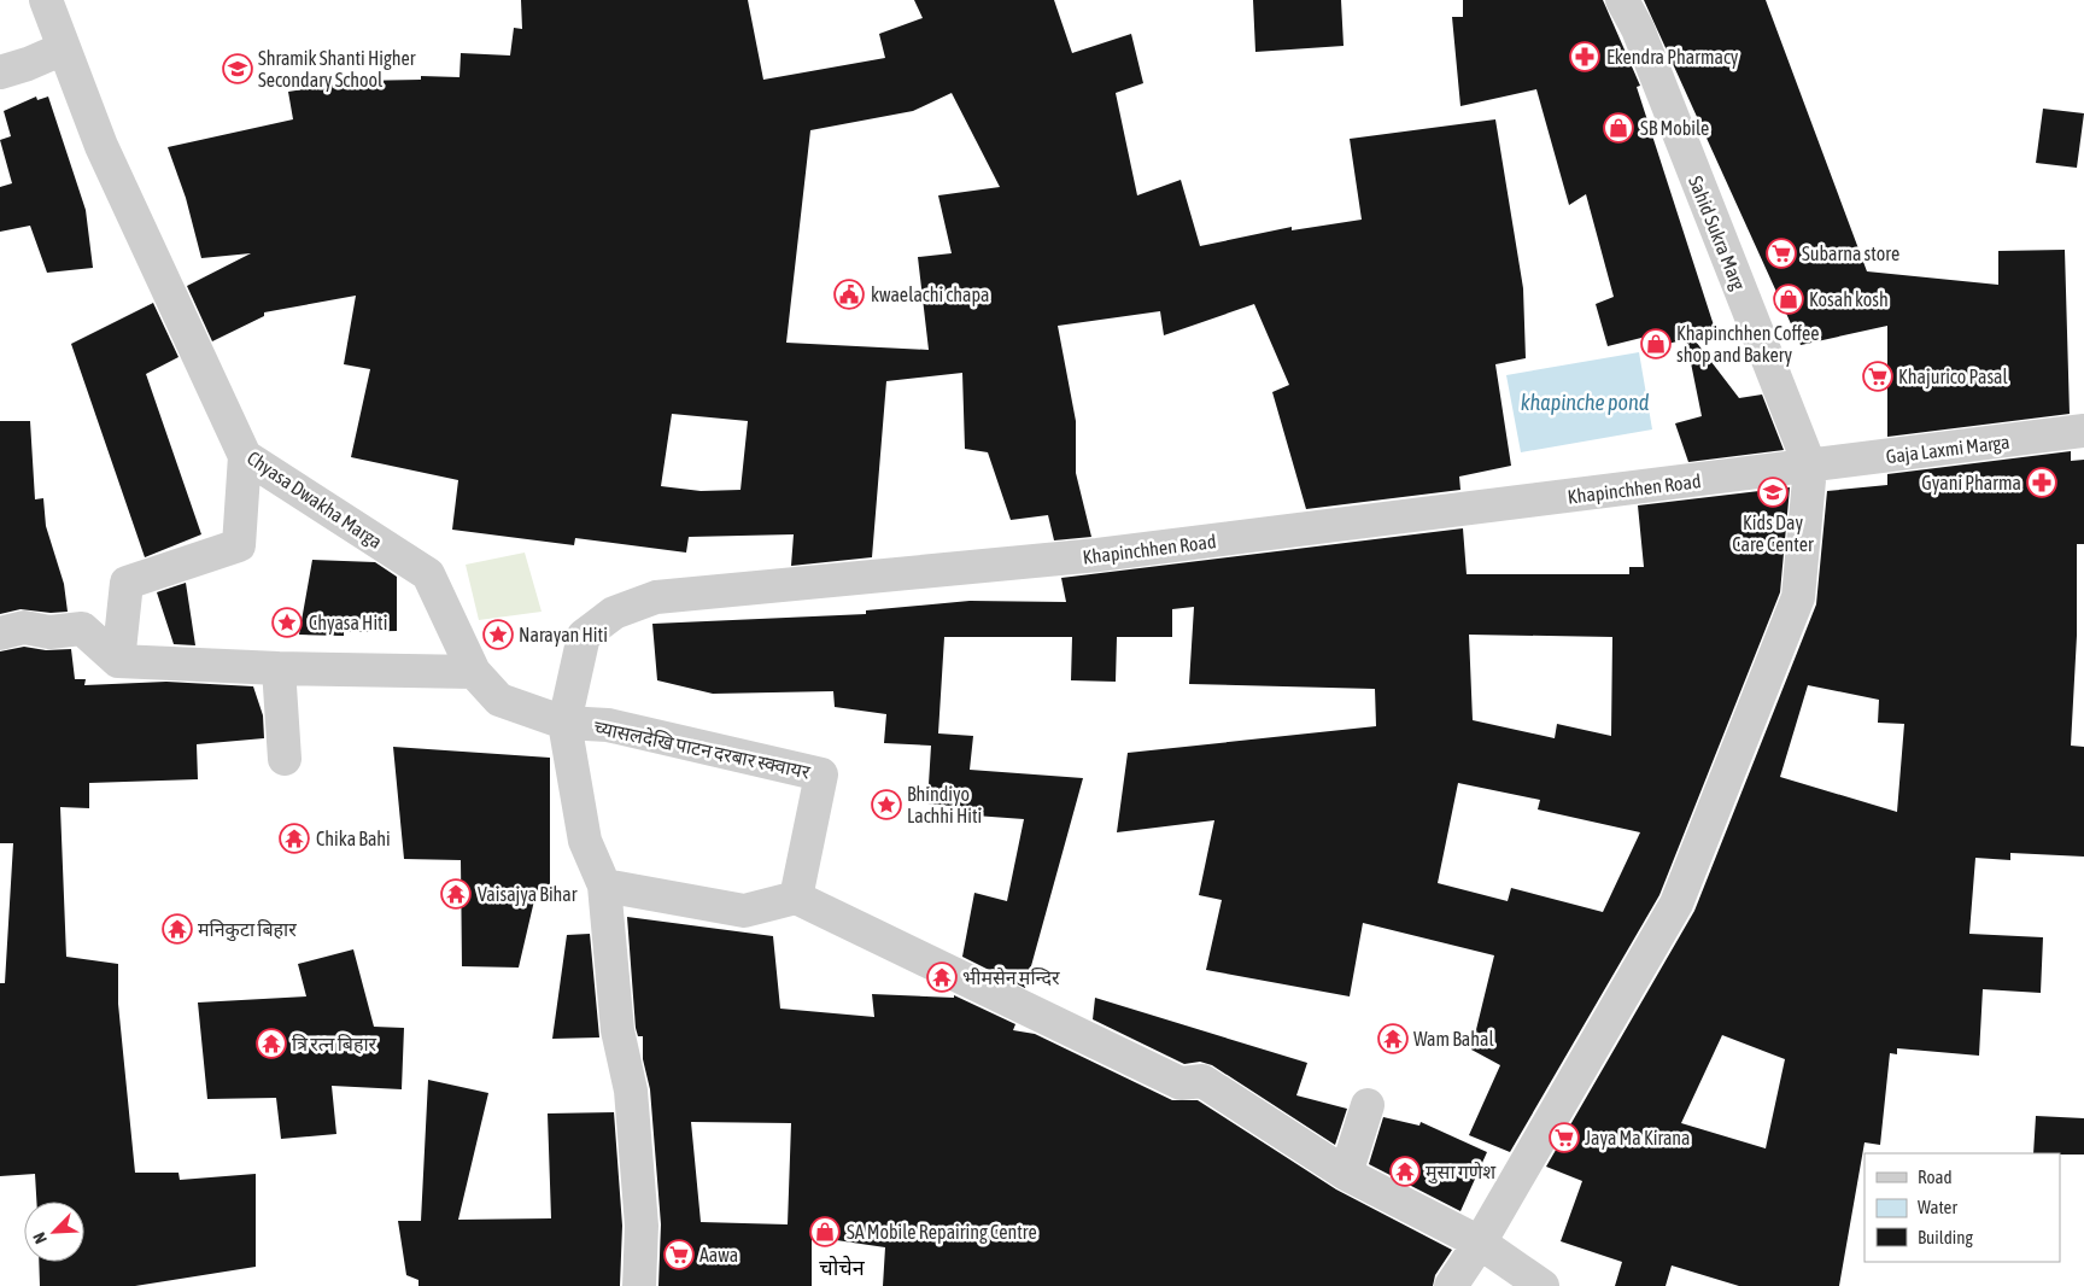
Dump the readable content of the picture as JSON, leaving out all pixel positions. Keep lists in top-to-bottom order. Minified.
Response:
{"streets":{"street":["Sahid Sukra Marg","Gaja Laxmi Marga","Khapinchhen Road","Chyasa Dwakha Marga","च्यासलदेखि पाटन दरबार स्क्वायर"]},"crossings":[["Sahid Sukra Marg","Gaja Laxmi Marga"],["Sahid Sukra Marg","Khapinchhen Road"],["Gaja Laxmi Marga","Khapinchhen Road"],["Khapinchhen Road","Chyasa Dwakha Marga"],["Khapinchhen Road","च्यासलदेखि पाटन दरबार स्क्वायर"],["Chyasa Dwakha Marga","च्यासलदेखि पाटन दरबार स्क्वायर"]],"districts":["चोचेन"],"water":["khapinche pond"],"places":{"pharmacy":["Ekendra Pharmacy","Gyani Pharma"],"school or university":["Shramik Shanti Higher Secondary School","Kids Day Care Center"],"shop":["SB Mobile","Kosah kosh","Khapinchhen Coffee shop and Bakery","SA Mobile Repairing Centre"],"supermarket":["Subarna store","Khajurico Pasal","Jaya Ma Kirana","Aawa"],"public building":["kwaelachi chapa"],"place":["Chyasa Hiti","Narayan Hiti","Bhindiyo Lachhi Hiti"],"temple":["Chika Bahi","Vaisajya Bihar","मनिकुटा बिहार","भीमसेन मन्दिर","Wam Bahal","त्रि रत्न बिहार","मुसा गणेश"]},"legend":["Road","Water","Building"],"north":"bottom left"}
